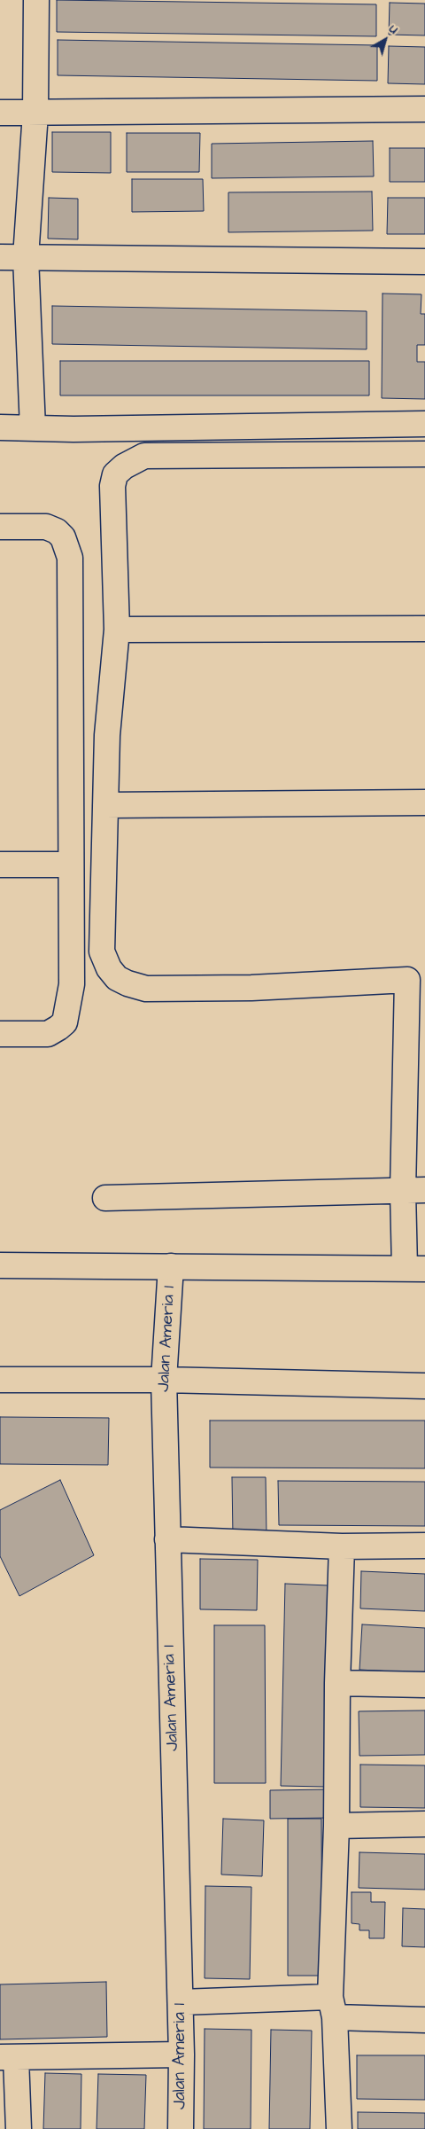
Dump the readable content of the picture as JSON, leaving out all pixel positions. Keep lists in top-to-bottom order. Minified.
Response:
{"streets":{"street":["Jalan Ameria 1"]},"north":"top right"}
